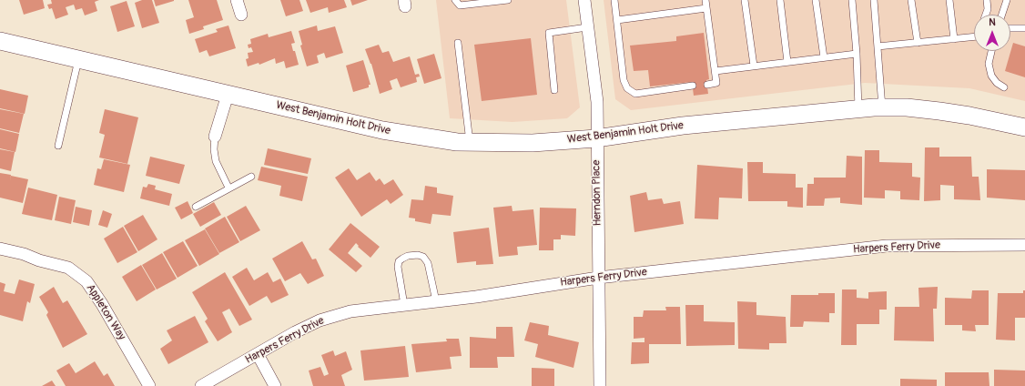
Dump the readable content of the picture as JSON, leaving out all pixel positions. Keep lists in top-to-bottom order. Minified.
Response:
{"streets":{"main road":["West Benjamin Holt Drive"],"street":["Herndon Place","Harpers Ferry Drive","Appleton Way"]},"crossings":[["West Benjamin Holt Drive","Herndon Place"],["Herndon Place","Harpers Ferry Drive"]],"north":"top"}
